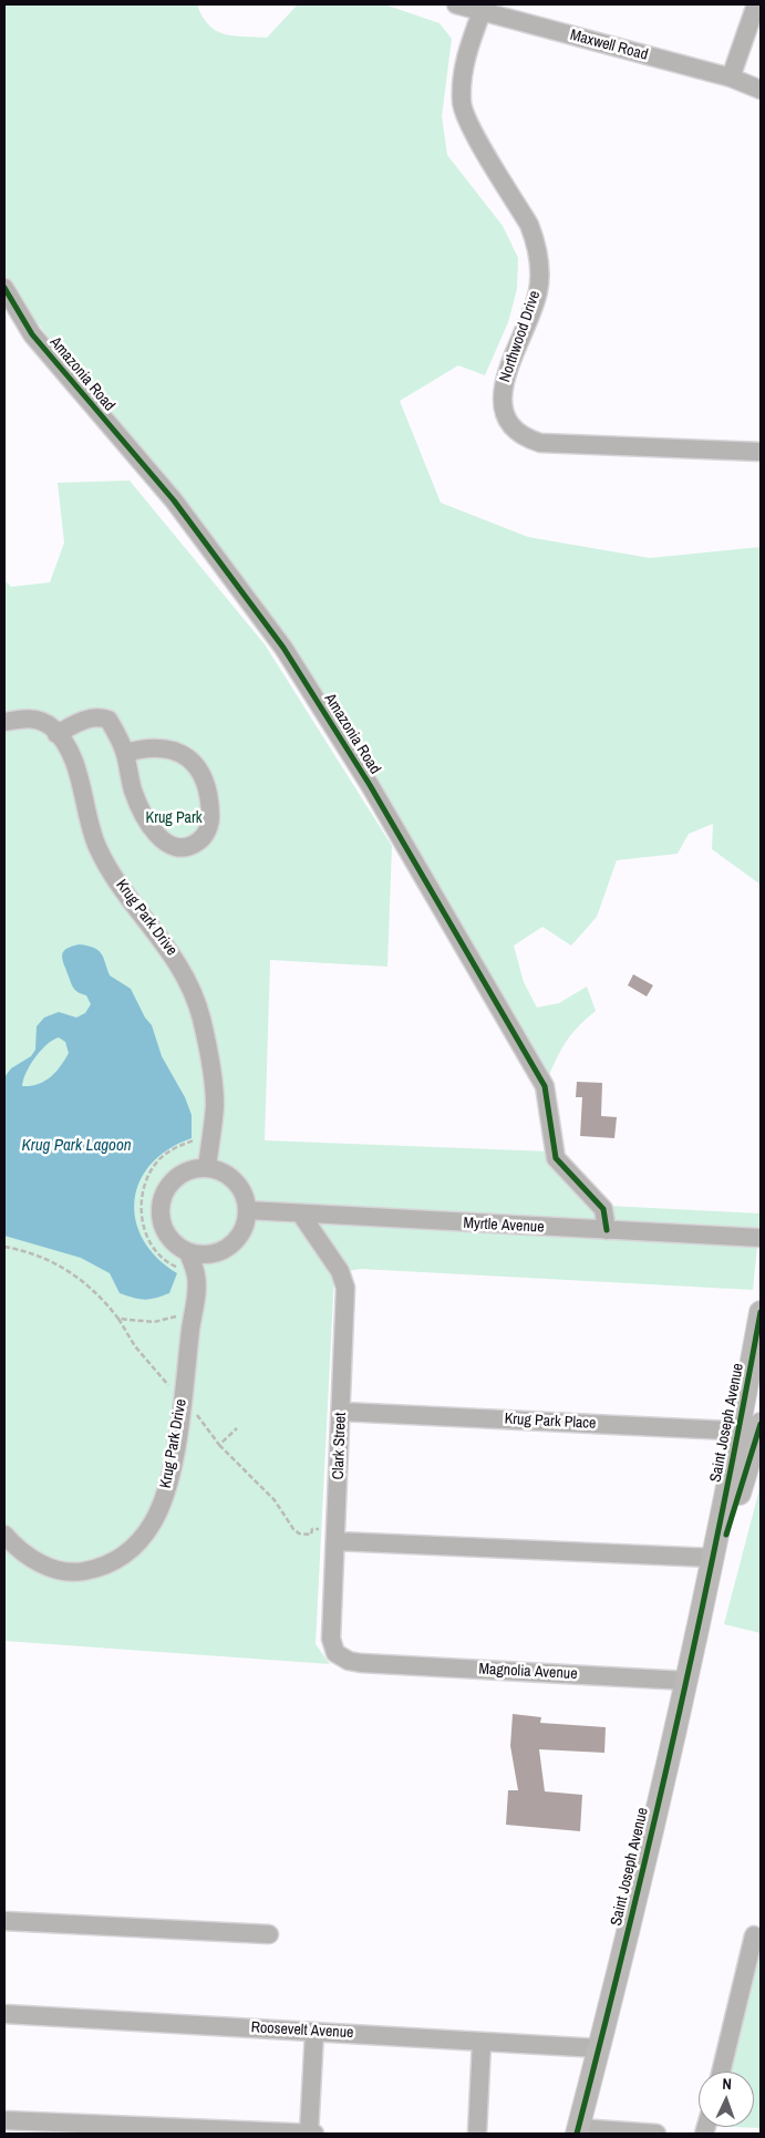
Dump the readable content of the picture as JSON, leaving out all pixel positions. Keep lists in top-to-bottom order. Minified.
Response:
{"streets":{"main road":["Saint Joseph Avenue"],"street":["Maxwell Road","Northwood Drive","Amazonia Road","Krug Park Drive","Myrtle Avenue","Krug Park Place","Clark Street","Magnolia Avenue","Roosevelt Avenue"]},"crossings":[["Maxwell Road","Northwood Drive"],["Amazonia Road","Myrtle Avenue"],["Krug Park Drive","Myrtle Avenue"],["Myrtle Avenue","Clark Street"],["Krug Park Place","Saint Joseph Avenue"],["Krug Park Place","Clark Street"],["Saint Joseph Avenue","Magnolia Avenue"],["Saint Joseph Avenue","Roosevelt Avenue"],["Clark Street","Magnolia Avenue"]],"water":["Krug Park Lagoon"],"parks":["Krug Park"],"north":"top"}
